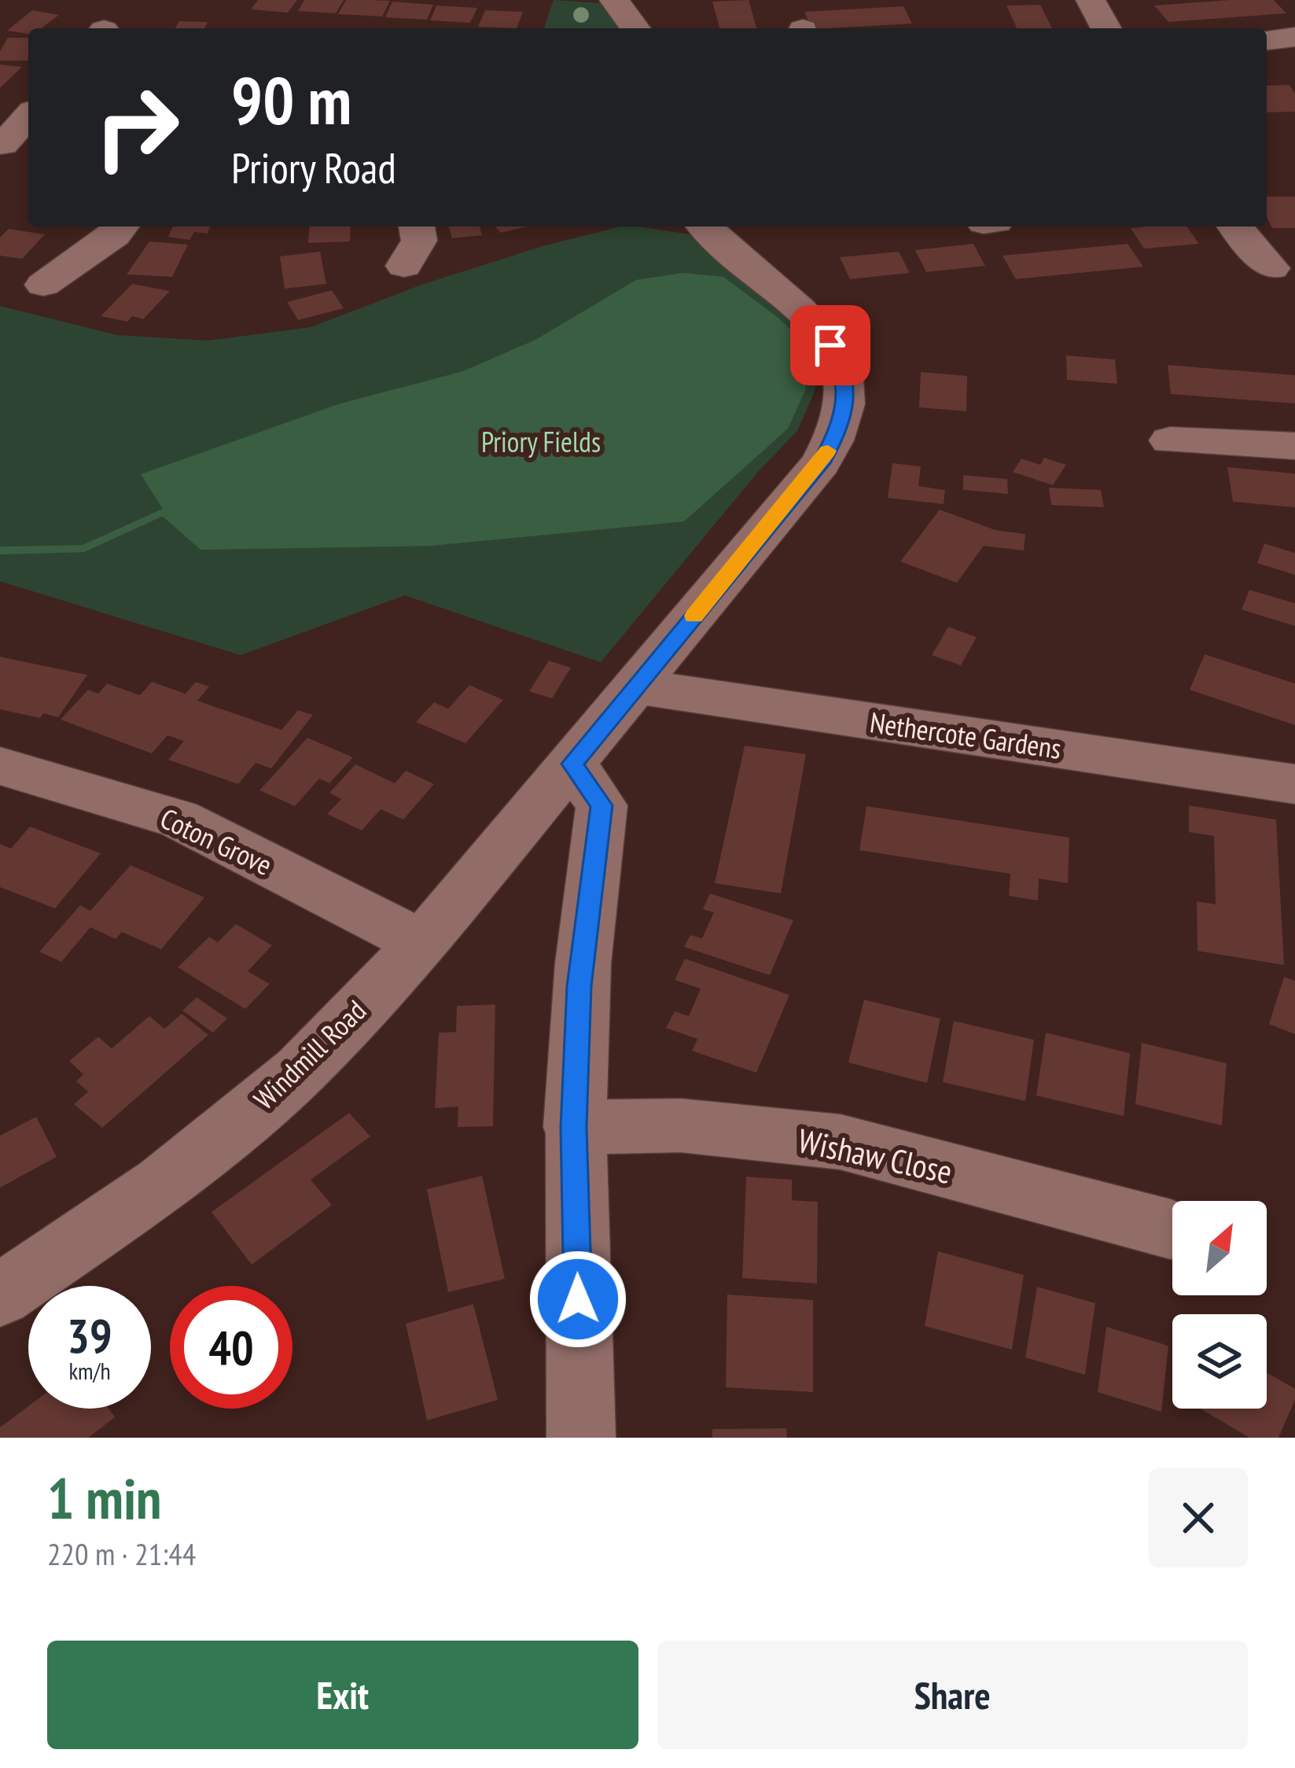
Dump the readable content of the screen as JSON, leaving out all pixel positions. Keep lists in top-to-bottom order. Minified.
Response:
{"streets":{"street":["Nethercote Gardens","Coton Grove","Windmill Road","Wishaw Close"]},"crossings":[["Nethercote Gardens","Windmill Road"],["Coton Grove","Windmill Road"]],"parks":["Priory Fields"],"north":"top right","page":{"turn":["90 m","Priory Road"],"speed":"39 km/h","limit":"40","heading":["1 min","220 m · 21:44"],"buttons":["Exit","Share"]}}
